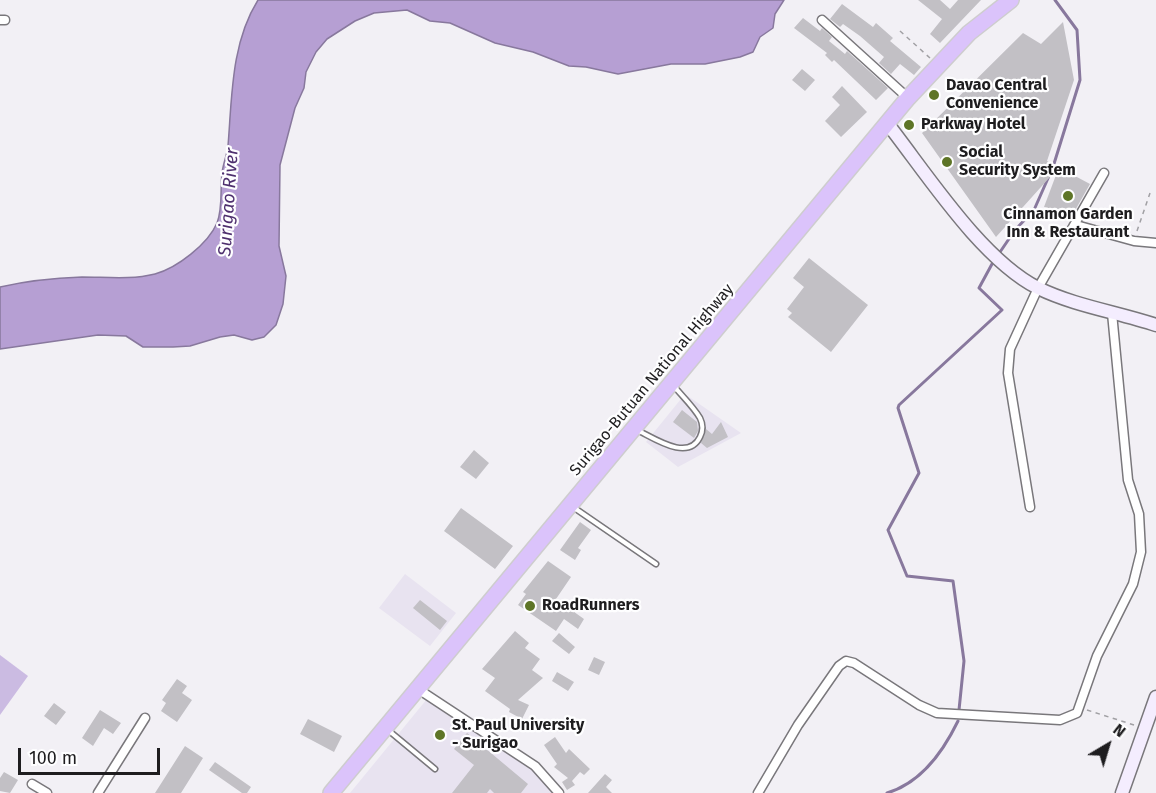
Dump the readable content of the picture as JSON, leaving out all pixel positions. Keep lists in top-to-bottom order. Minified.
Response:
{"streets":{"highway":["Surigao-Butuan National Highway"]},"water":["Surigao River"],"places":["Davao Central Convenience","Parkway Hotel","Social Security System","Cinnamon Garden Inn & Restaurant","RoadRunners","St. Paul University - Surigao"],"scale_bar":"100 m","north":"top right"}
